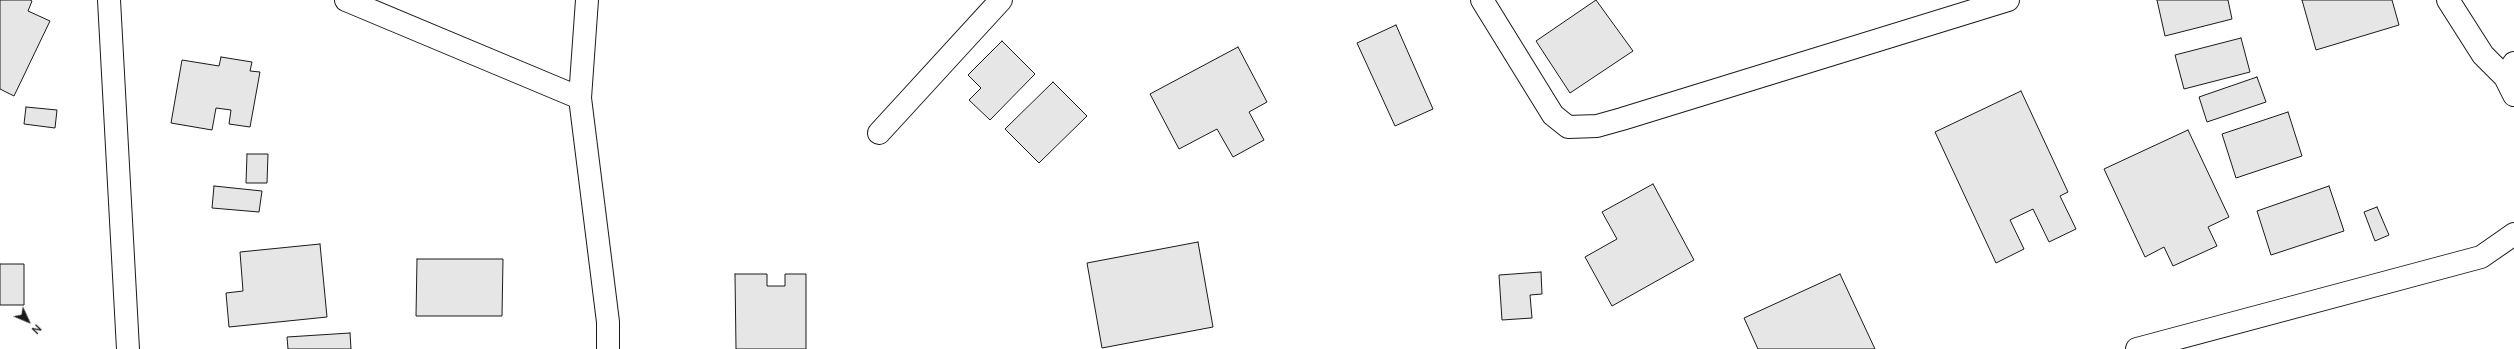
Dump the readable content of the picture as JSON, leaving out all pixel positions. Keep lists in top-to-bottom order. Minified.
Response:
{"north":"bottom right"}
